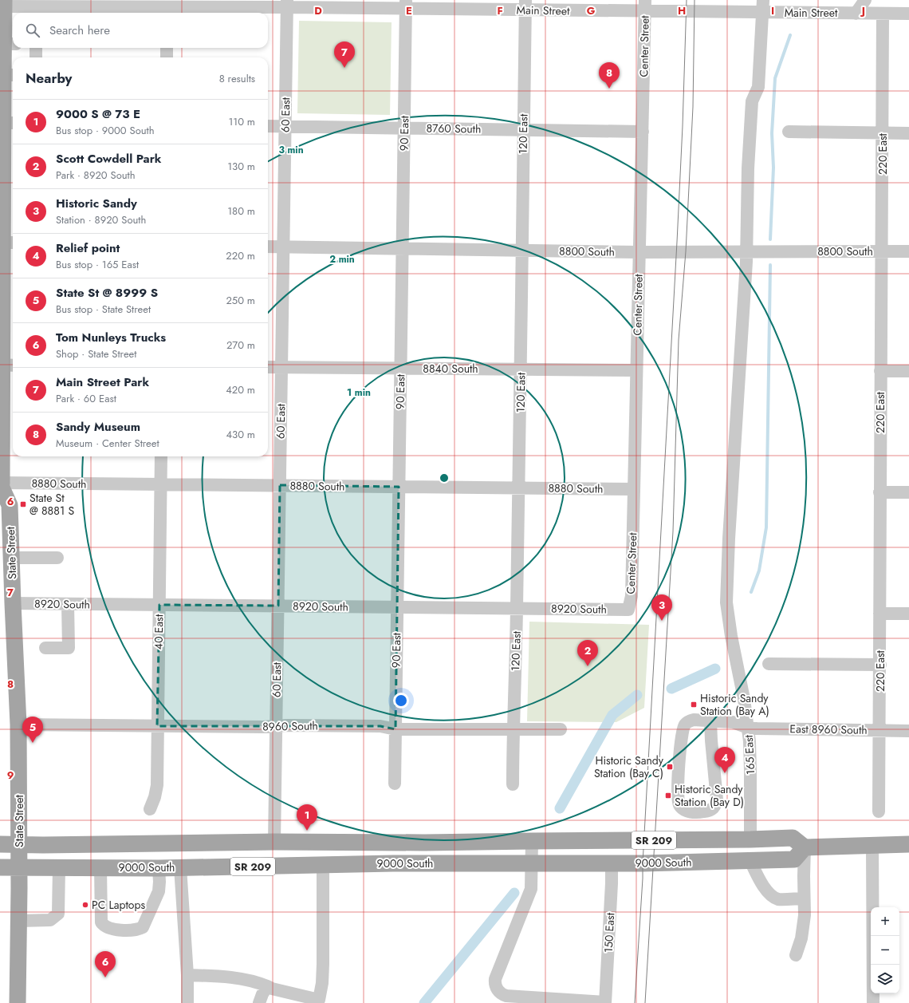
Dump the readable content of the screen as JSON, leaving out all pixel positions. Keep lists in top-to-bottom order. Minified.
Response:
{"streets":{"main road":["State Street","SR 209","9000 South"],"street":["Main Street","Center Street","60 East","8760 South","90 East","120 East","220 East","8800 South","8840 South","8880 South","8920 South","40 East","8960 South","East 8960 South","165 East","150 East"]},"crossings":[["Main Street","Center Street"],["Main Street","60 East"],["Main Street","90 East"],["Main Street","120 East"],["Main Street","220 East"],["Main Street","State Street"],["Main Street","165 East"],["Center Street","8760 South"],["Center Street","8800 South"],["Center Street","8840 South"],["Center Street","8880 South"],["Center Street","8920 South"],["60 East","8760 South"],["60 East","8800 South"],["60 East","8840 South"],["60 East","8880 South"],["60 East","8920 South"],["60 East","8960 South"],["60 East","9000 South"],["8760 South","90 East"],["8760 South","120 East"],["90 East","8800 South"],["90 East","8840 South"],["90 East","8880 South"],["90 East","8920 South"],["90 East","8960 South"],["120 East","8800 South"],["120 East","8840 South"],["120 East","8880 South"],["120 East","8920 South"],["120 East","8960 South"],["220 East","8800 South"],["220 East","East 8960 South"],["8800 South","165 East"],["8880 South","State Street"],["8880 South","40 East"],["State Street","8920 South"],["State Street","8960 South"],["State Street","9000 South"],["8920 South","40 East"],["40 East","8960 South"],["East 8960 South","165 East"],["165 East","9000 South"],["9000 South","150 East"]],"places":{"transit":["State St @ 8881 S","Historic Sandy Station (Bay A)","Historic Sandy Station (Bay C)","Historic Sandy Station (Bay D)"],"other":["PC Laptops"]},"page":{"search":"Search here","pins":["7","8","3","2","5","4","1","6"],"heading":["Nearby","8 results"],"list":[{"mark":"1","name":"9000 S @ 73 E","note":"Bus stop · 9000 South","value":"110 m"},{"mark":"2","name":"Scott Cowdell Park","note":"Park · 8920 South","value":"130 m"},{"mark":"3","name":"Historic Sandy","note":"Station · 8920 South","value":"180 m"},{"mark":"4","name":"Relief point","note":"Bus stop · 165 East","value":"220 m"},{"mark":"5","name":"State St @ 8999 S","note":"Bus stop · State Street","value":"250 m"},{"mark":"6","name":"Tom Nunleys Trucks","note":"Shop · State Street","value":"270 m"},{"mark":"7","name":"Main Street Park","note":"Park · 60 East","value":"420 m"},{"mark":"8","name":"Sandy Museum","note":"Museum · Center Street","value":"430 m"}],"map_buttons":["+","−"]},"grid":{"columns":["D","E","F","G","H","I","J"],"rows":["6","7","8","9"]},"rings":["3 min","2 min","1 min"]}
